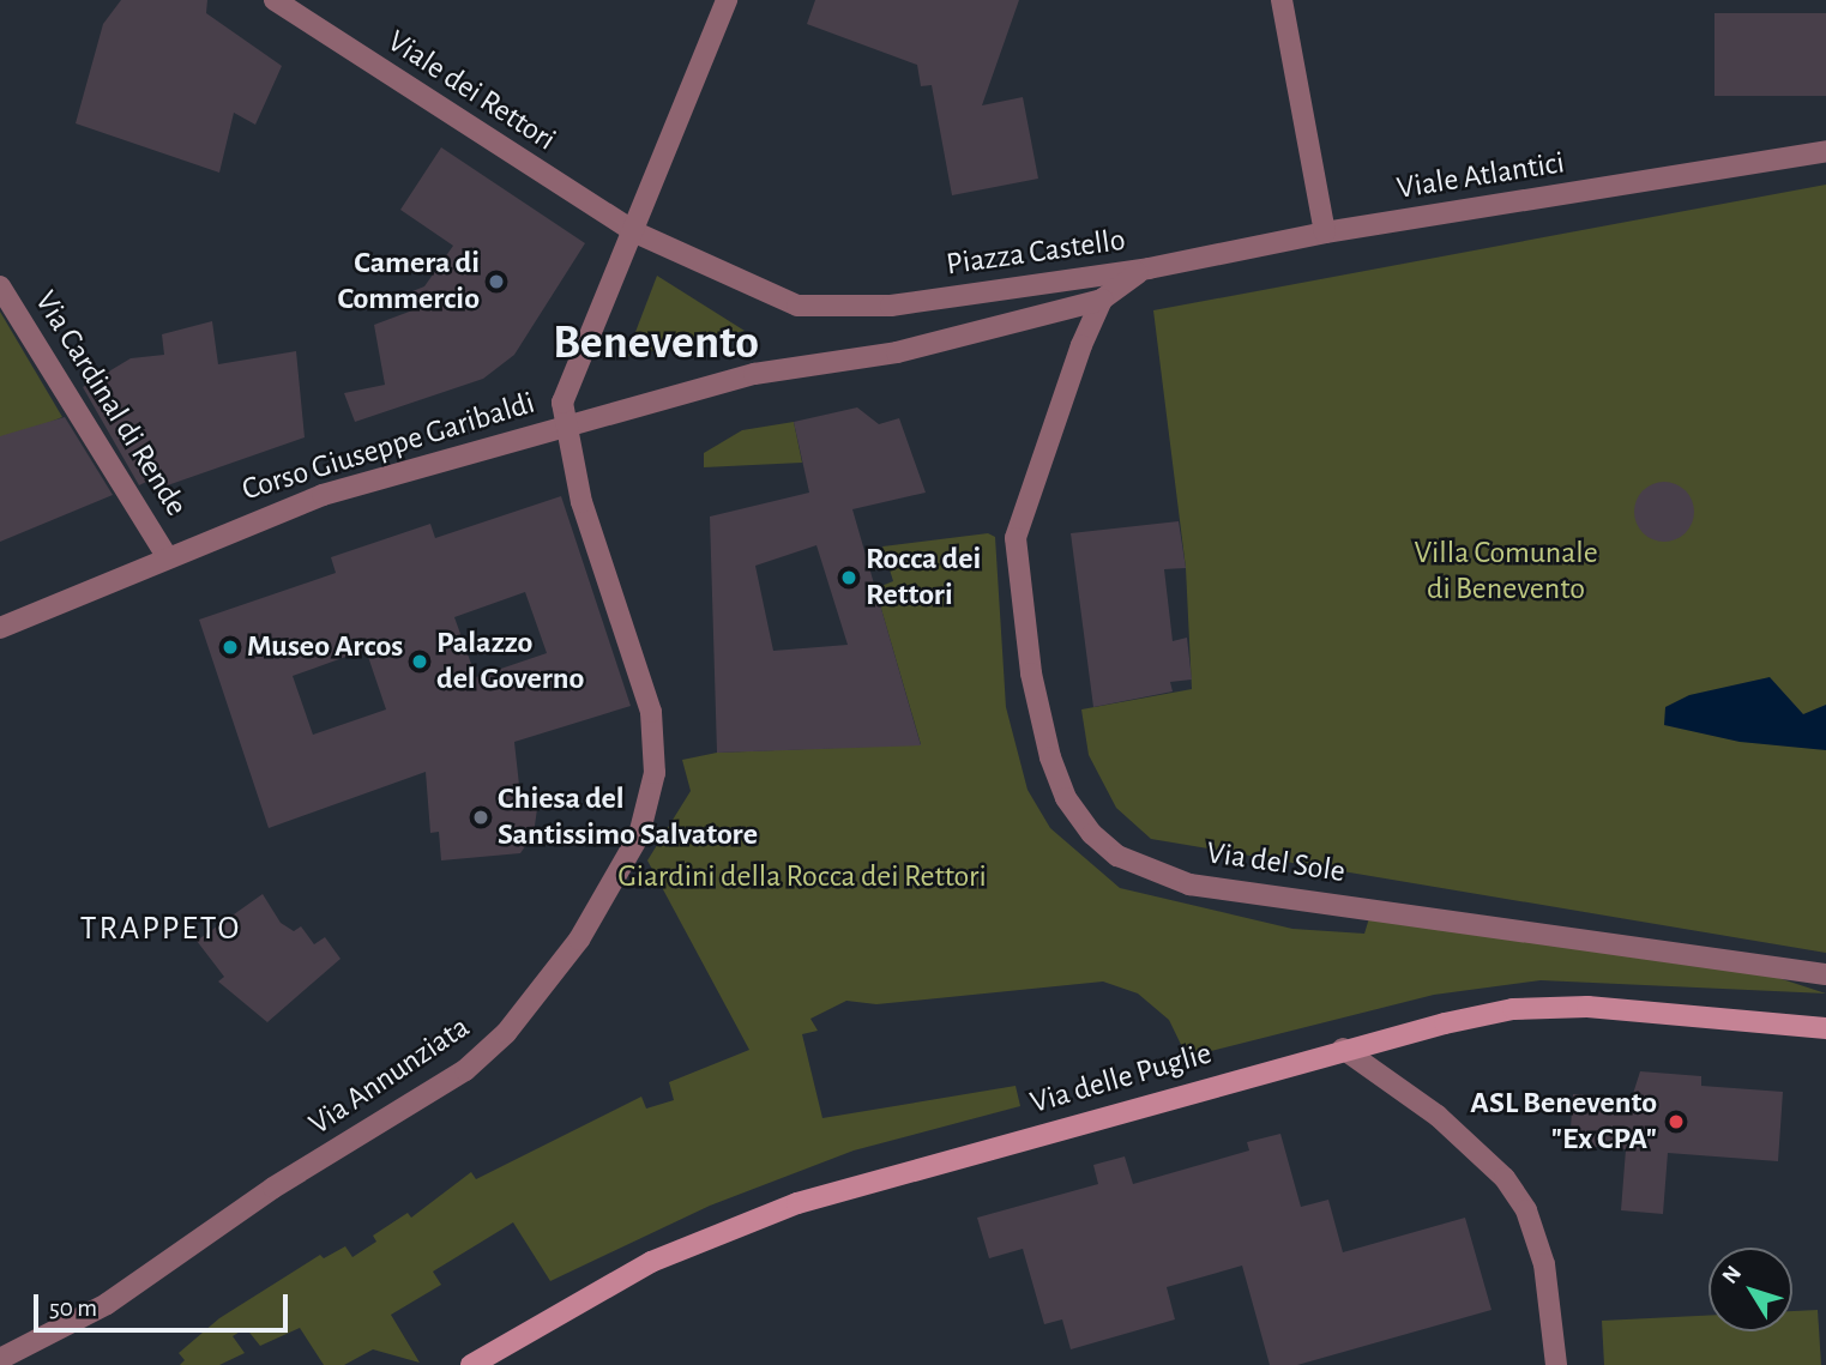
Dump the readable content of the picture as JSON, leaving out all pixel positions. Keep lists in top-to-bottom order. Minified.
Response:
{"streets":{"street":["Viale dei Rettori","Viale Atlantici","Piazza Castello","Via Cardinal di Rende","Corso Giuseppe Garibaldi","Via del Sole","Via Annunziata","Via delle Puglie"]},"crossings":[["Viale dei Rettori","Piazza Castello"],["Viale Atlantici","Piazza Castello"],["Piazza Castello","Corso Giuseppe Garibaldi"],["Piazza Castello","Via del Sole"],["Piazza Castello","Via Annunziata"],["Via Cardinal di Rende","Corso Giuseppe Garibaldi"],["Corso Giuseppe Garibaldi","Via Annunziata"]],"districts":["Benevento","TRAPPETO"],"parks":["Villa Comunale di Benevento","Giardini della Rocca dei Rettori"],"places":["Camera di Commercio","Rocca dei Rettori","Museo Arcos","Palazzo del Governo","Chiesa del Santissimo Salvatore","ASL Benevento \"Ex CPA\""],"scale_bar":"50 m","north":"top left"}
